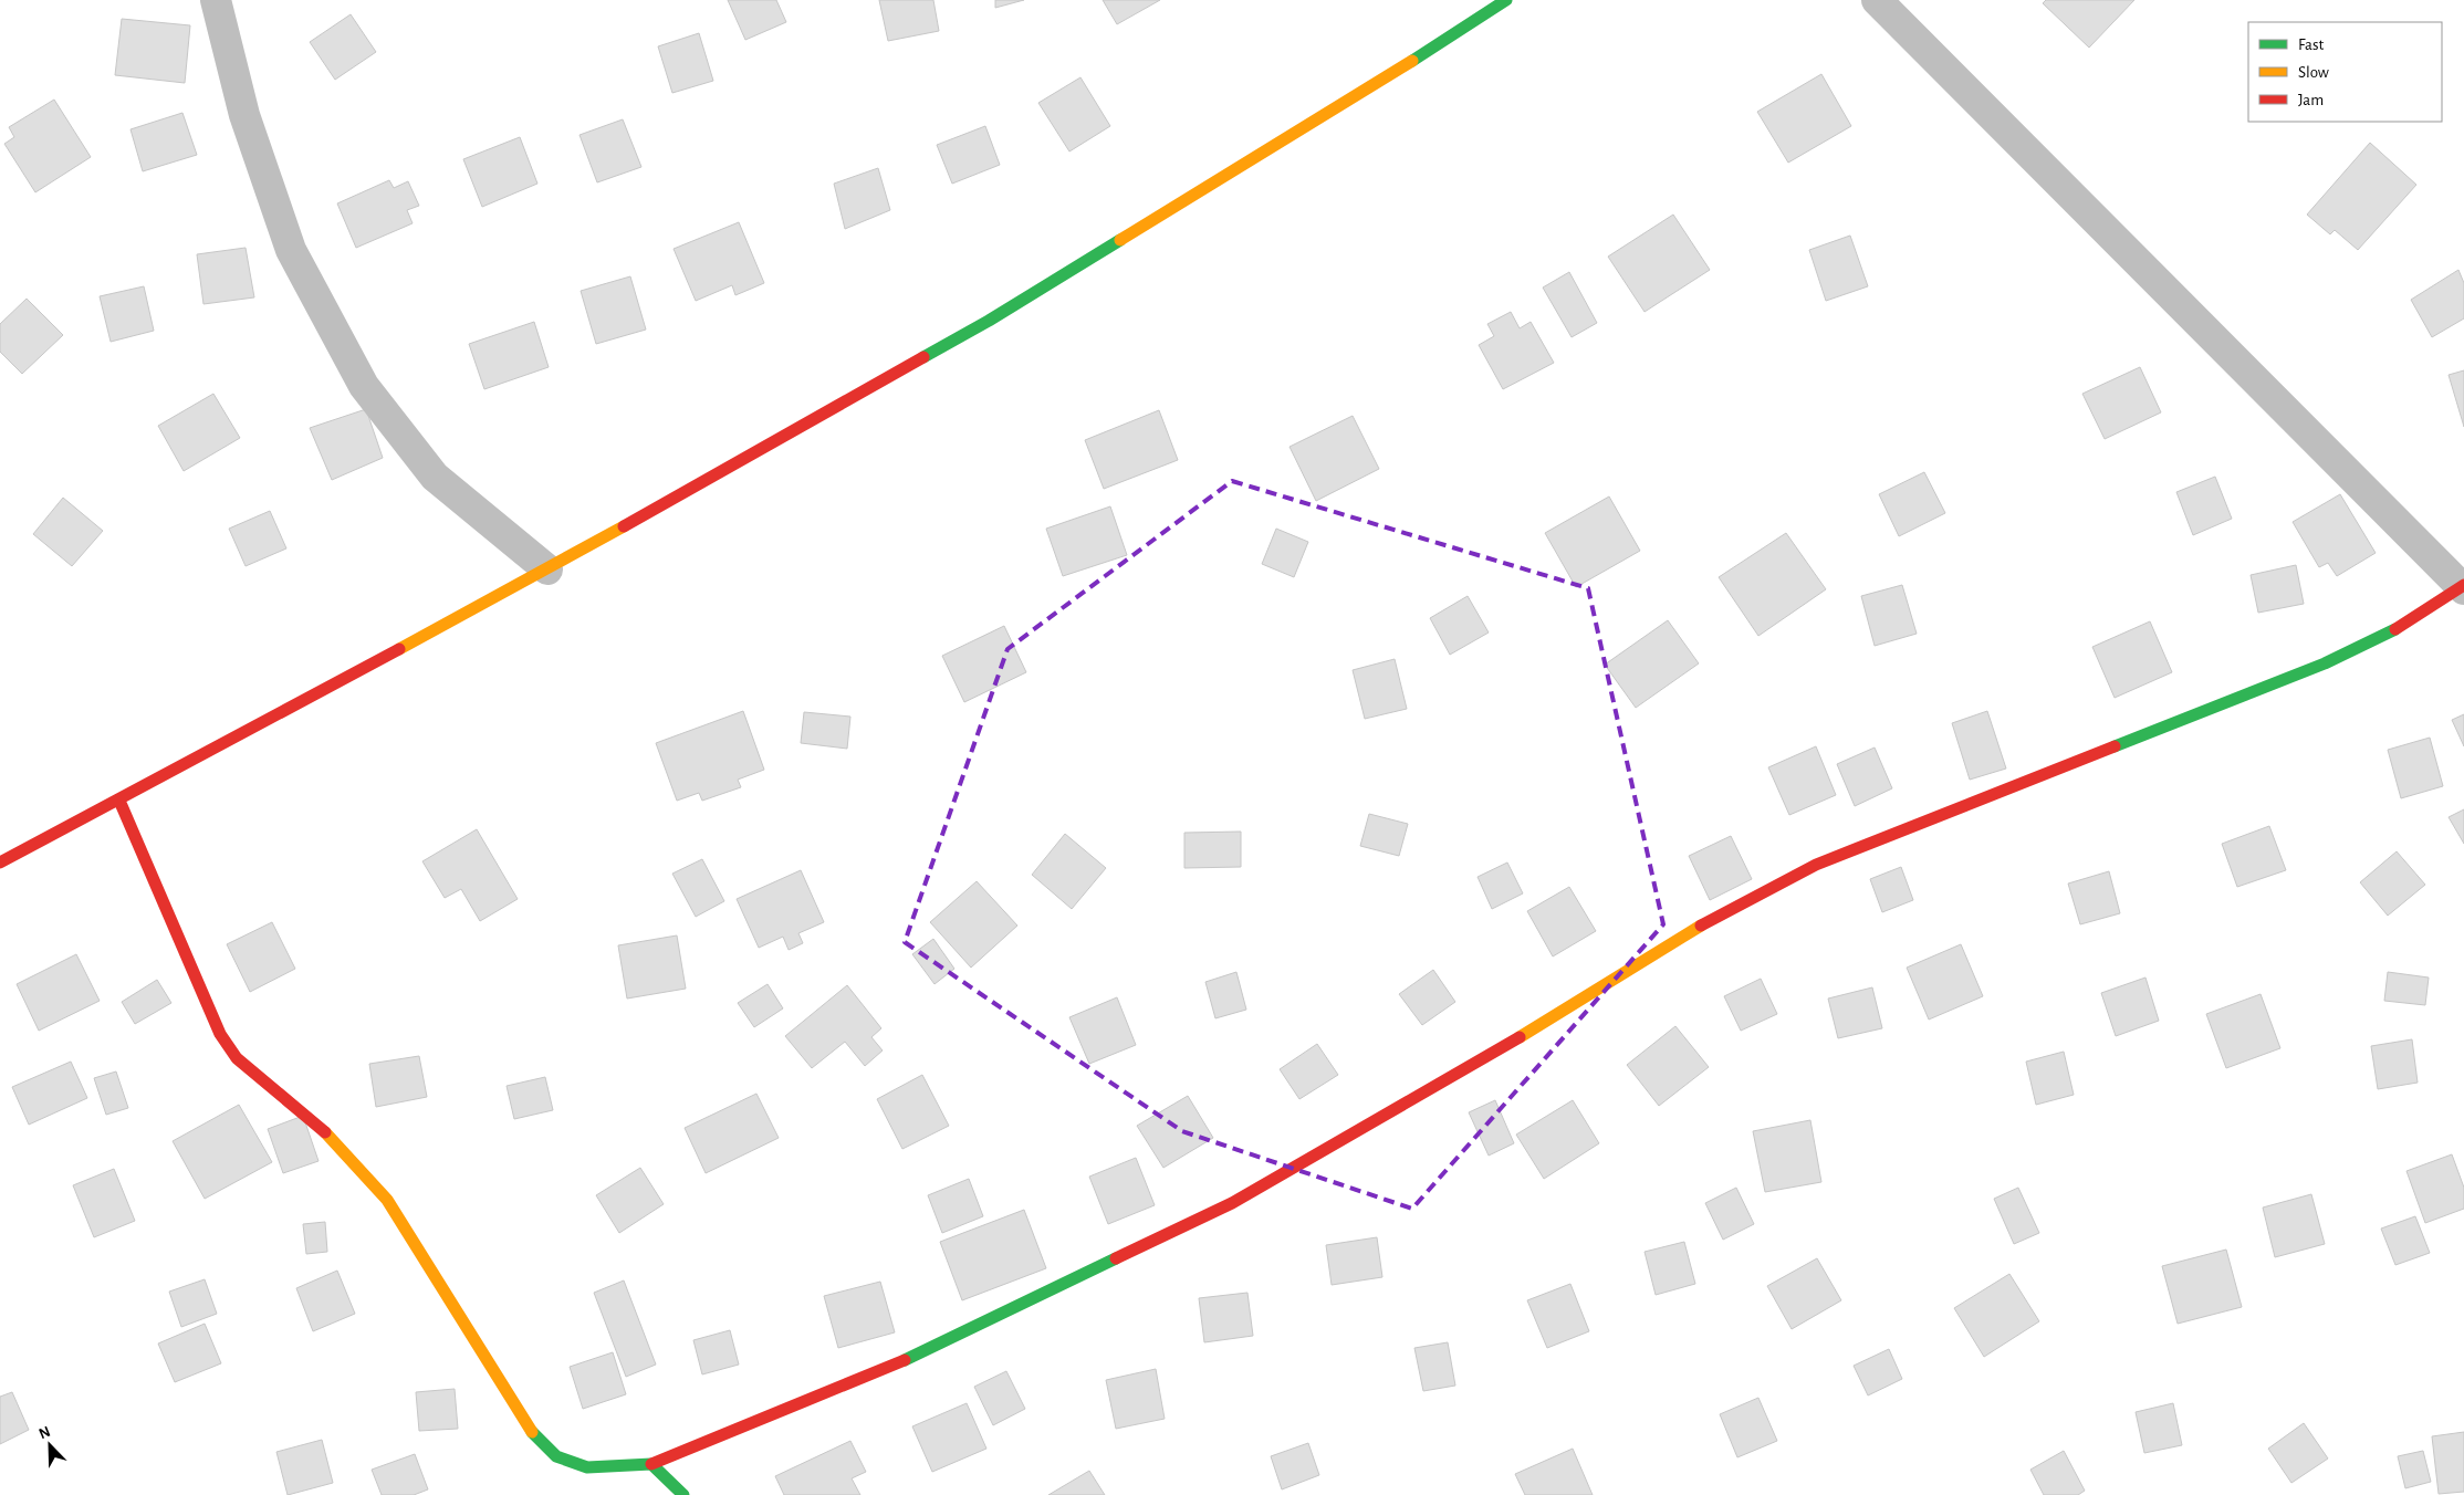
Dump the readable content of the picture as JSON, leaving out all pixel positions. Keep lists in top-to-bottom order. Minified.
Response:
{"legend":["Fast","Slow","Jam"],"north":"top left"}
